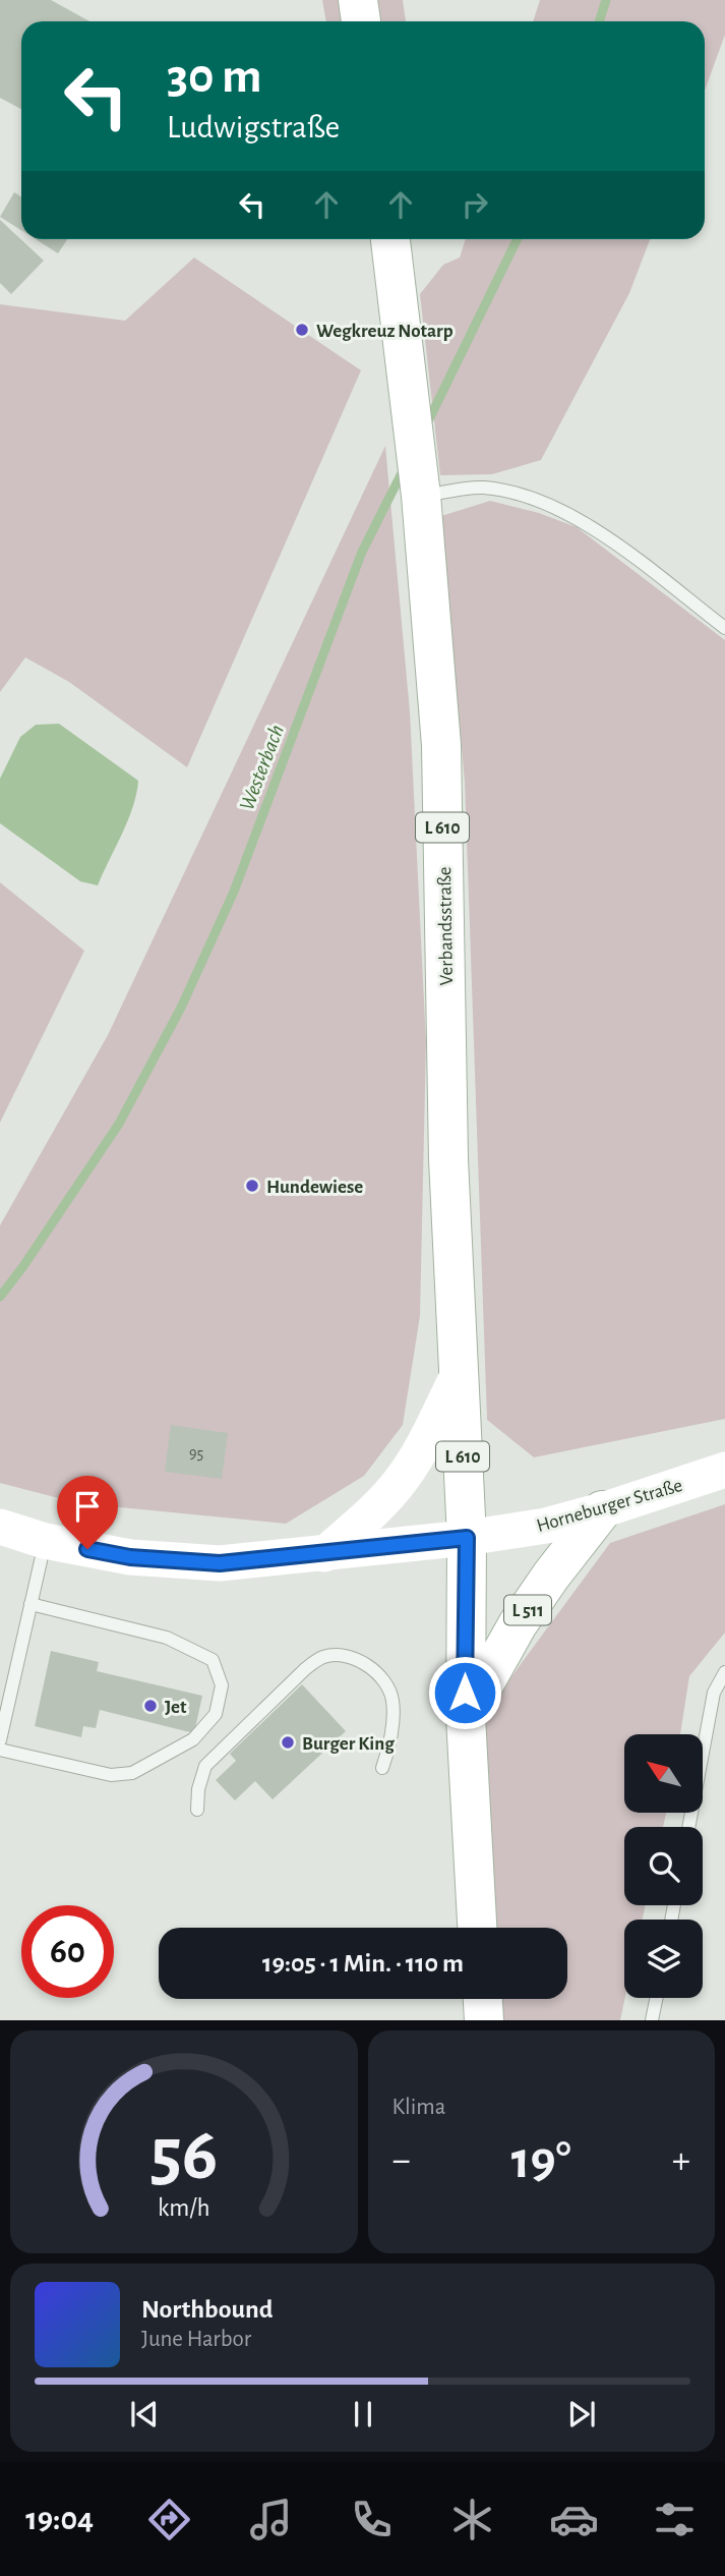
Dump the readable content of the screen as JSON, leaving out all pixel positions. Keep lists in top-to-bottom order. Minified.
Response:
{"streets":{"main road":["L 610","Verbandsstraße","Horneburger Straße","L 511"]},"crossings":[["Verbandsstraße","Horneburger Straße"],["Horneburger Straße","L 511"]],"water":["Westerbach"],"places":["Wegkreuz Notarp","Hundewiese","Jet","Burger King"],"house_numbers":["95"],"north":"top left","page":{"turn":["30 m","Ludwigstraße"],"limit":"60","trip":"19:05 · 1 Min. · 110 m","tile":"Klima","heat":["−","19°","+"],"song":["Northbound","June Harbor"],"tabs":"19:04","gauge":["56","km/h"]}}
